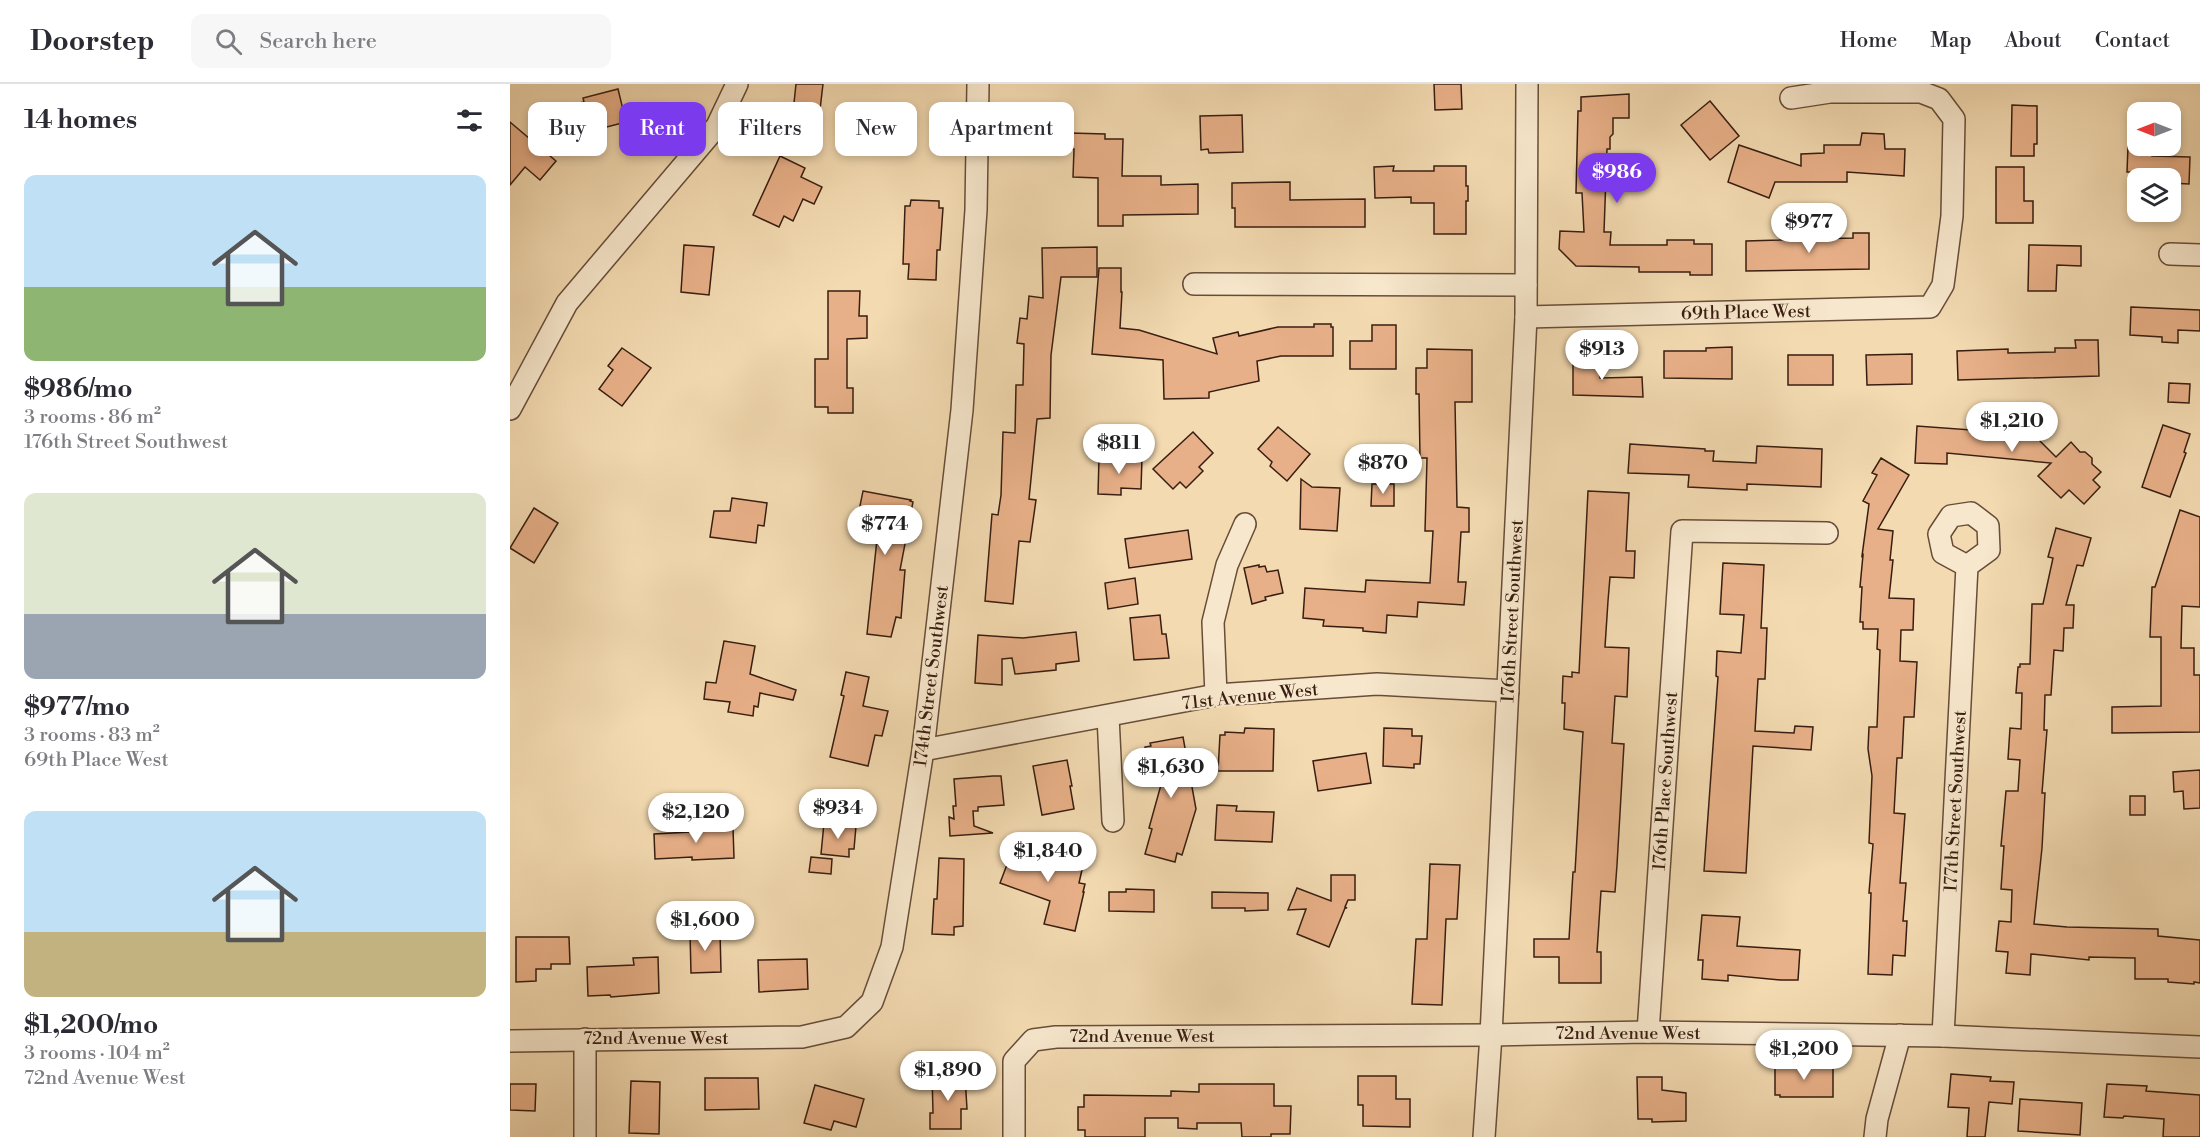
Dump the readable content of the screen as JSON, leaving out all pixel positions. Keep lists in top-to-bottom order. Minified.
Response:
{"streets":{"street":["69th Place West","176th Street Southwest","174th Street Southwest","71st Avenue West","176th Place Southwest","177th Street Southwest","72nd Avenue West"]},"crossings":[["69th Place West","176th Street Southwest"],["176th Street Southwest","71st Avenue West"],["176th Street Southwest","72nd Avenue West"],["174th Street Southwest","71st Avenue West"],["174th Street Southwest","72nd Avenue West"],["176th Place Southwest","72nd Avenue West"],["177th Street Southwest","72nd Avenue West"]],"north":"left","page":{"header":"Doorstep","search":"Search here","nav":["Home","Map","About","Contact"],"heading":"14 homes","chip":["Buy","Rent","Filters","New","Apartment"],"price":["$986","$977","$913","$1,210","$811","$870","$774","$1,630","$934","$2,120","$1,840","$1,600","$1,200","$1,890"],"list":[{"name":"$986/mo","note":"3 rooms · 86 m² · 176th Street Southwest"},{"name":"$977/mo","note":"3 rooms · 83 m² · 69th Place West"},{"name":"$1,200/mo","note":"3 rooms · 104 m² · 72nd Avenue West"}]}}
